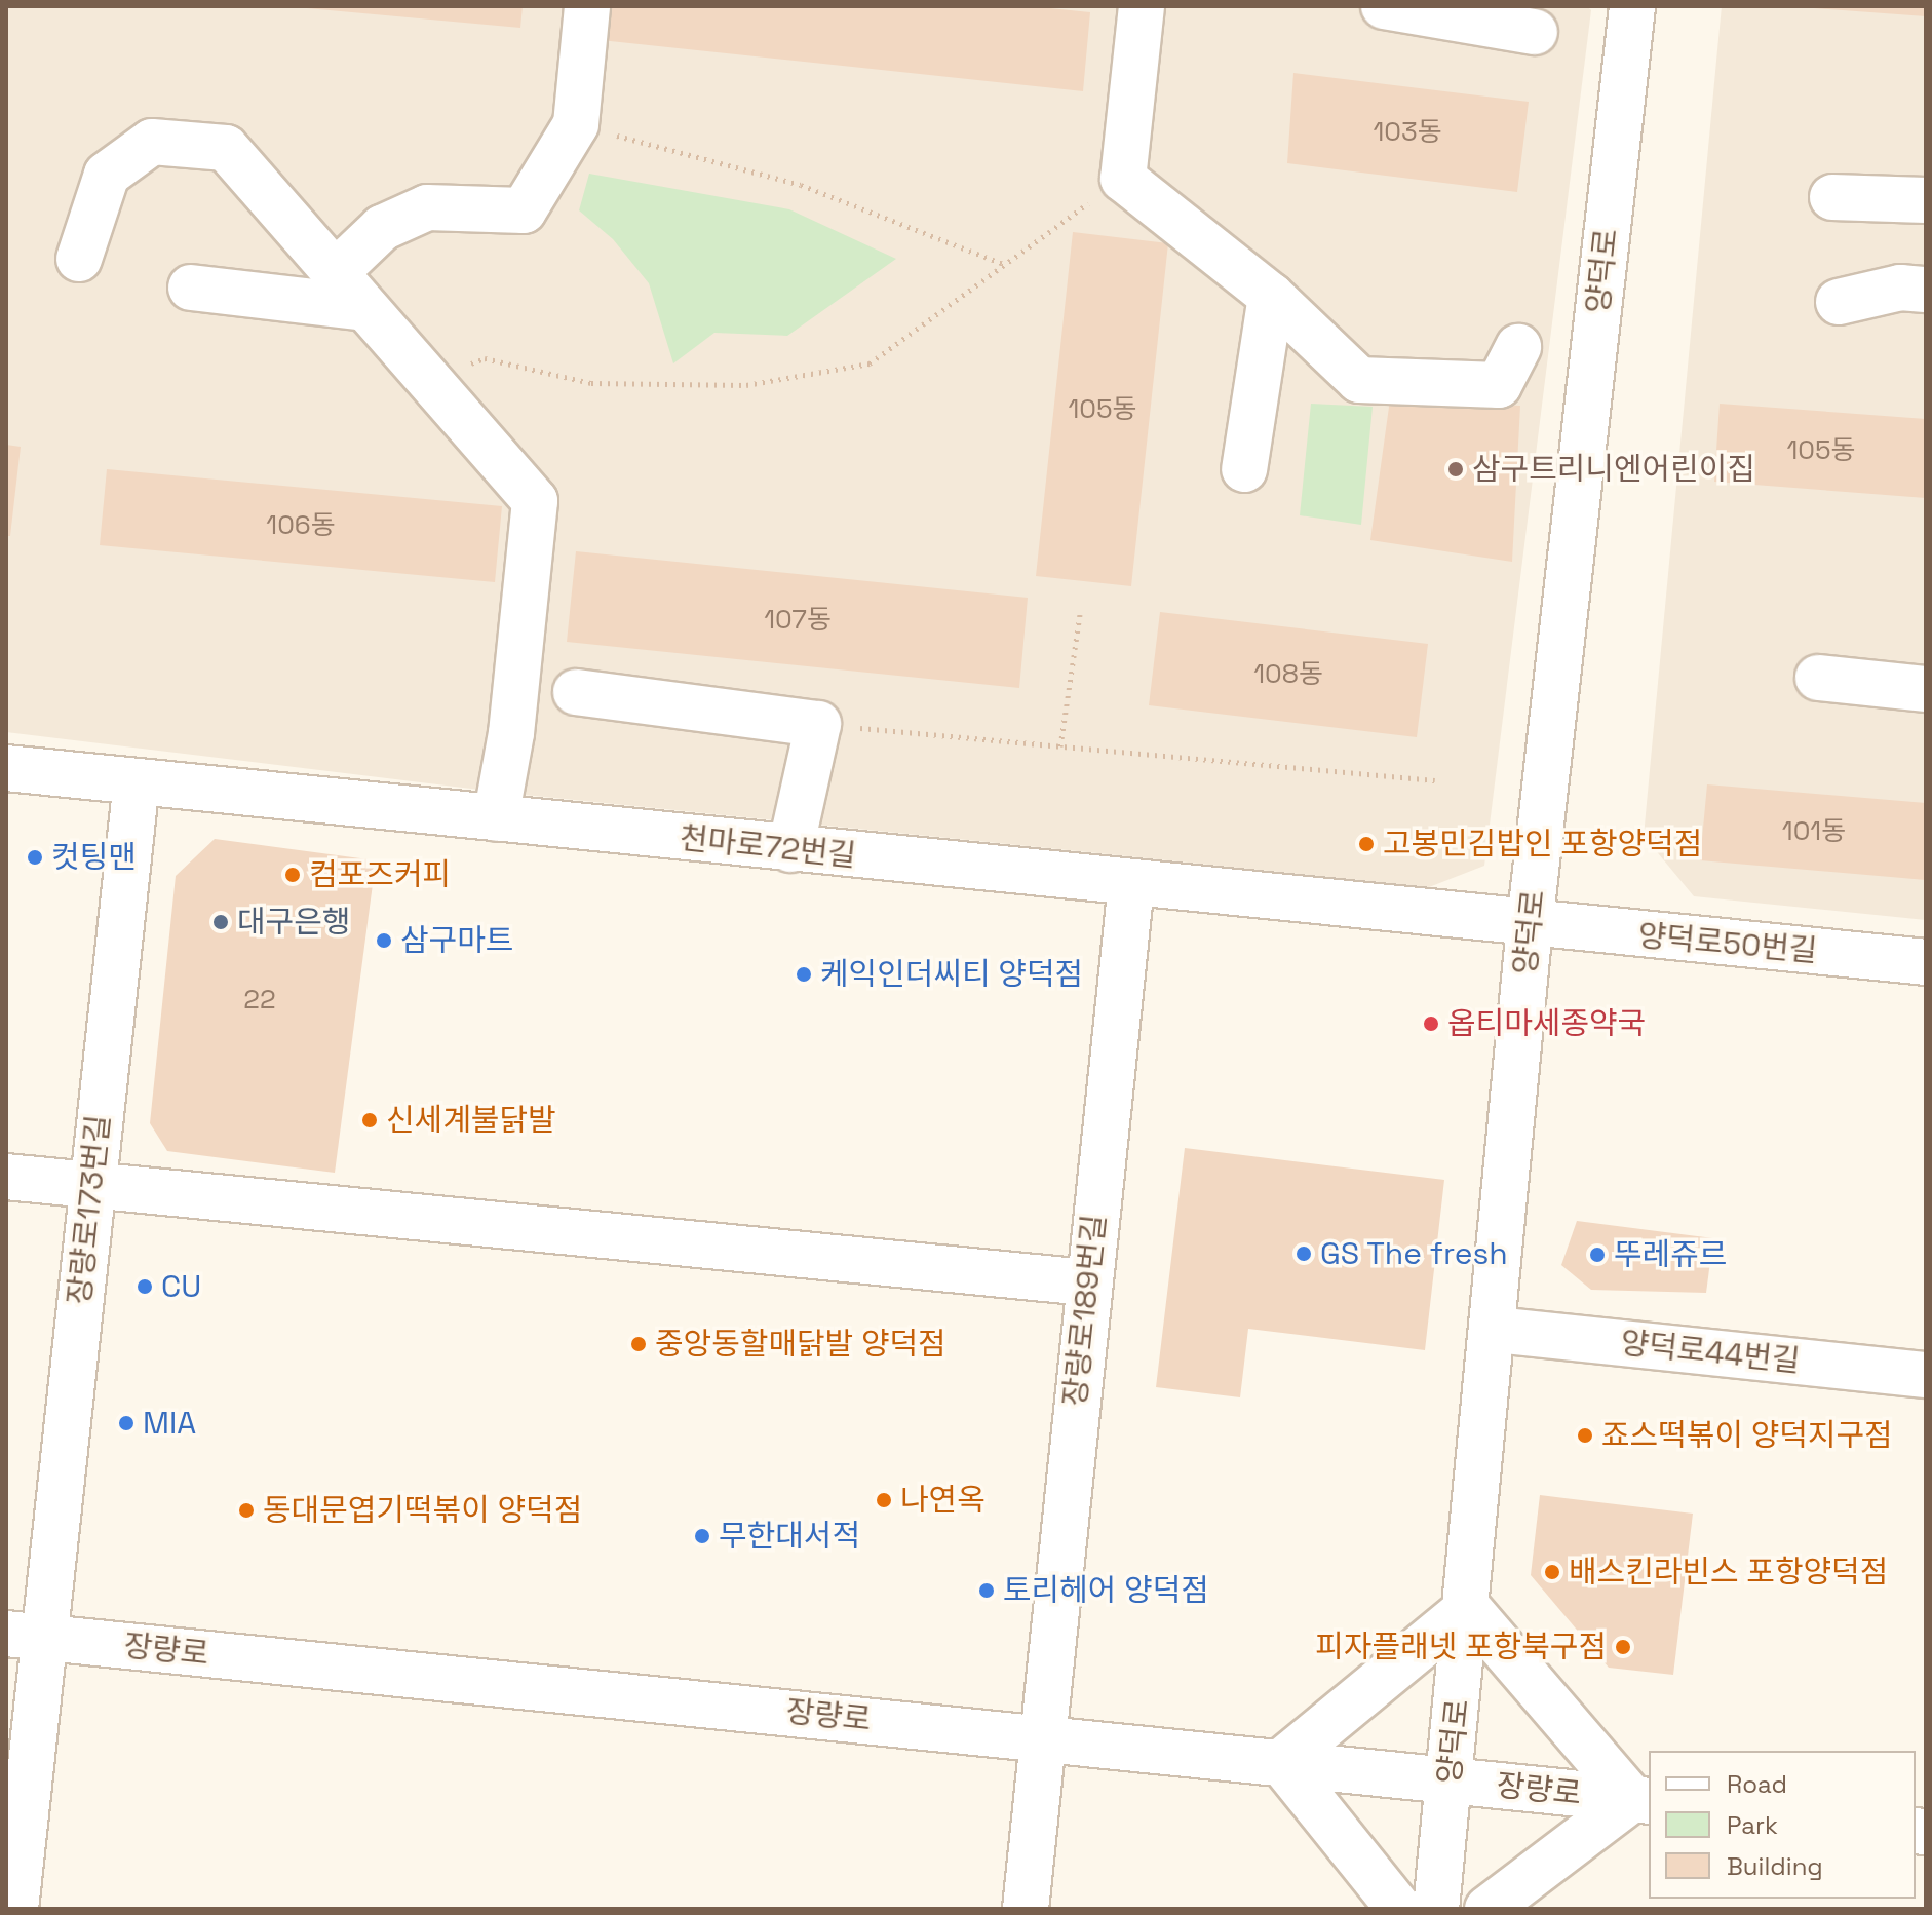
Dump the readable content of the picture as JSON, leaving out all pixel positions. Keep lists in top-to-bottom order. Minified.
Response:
{"streets":{"street":["양덕로","천마로72번길","양덕로50번길","장량로173번길","장량로189번길","양덕로44번길","장량로"]},"crossings":[["양덕로","천마로72번길"],["양덕로","양덕로50번길"],["양덕로","양덕로44번길"],["양덕로","장량로"],["천마로72번길","양덕로50번길"],["천마로72번길","장량로173번길"],["천마로72번길","장량로189번길"],["장량로173번길","장량로"],["장량로189번길","장량로"]],"places":["삼구트리니엔어린이집","고봉민김밥인 포항양덕점","컷팅맨","컴포즈커피","대구은행","삼구마트","케익인더씨티 양덕점","옵티마세종약국","신세계불닭발","GS The fresh","뚜레쥬르","CU","중앙동할매닭발 양덕점","MIA","죠스떡볶이 양덕지구점","나연옥","동대문엽기떡볶이 양덕점","무한대서적","배스킨라빈스 포항양덕점","토리헤어 양덕점","피자플래넷 포항북구점"],"house_numbers":["103동","105동","105동","106동","107동","108동","101동","22"],"legend":["Road","Park","Building"]}
